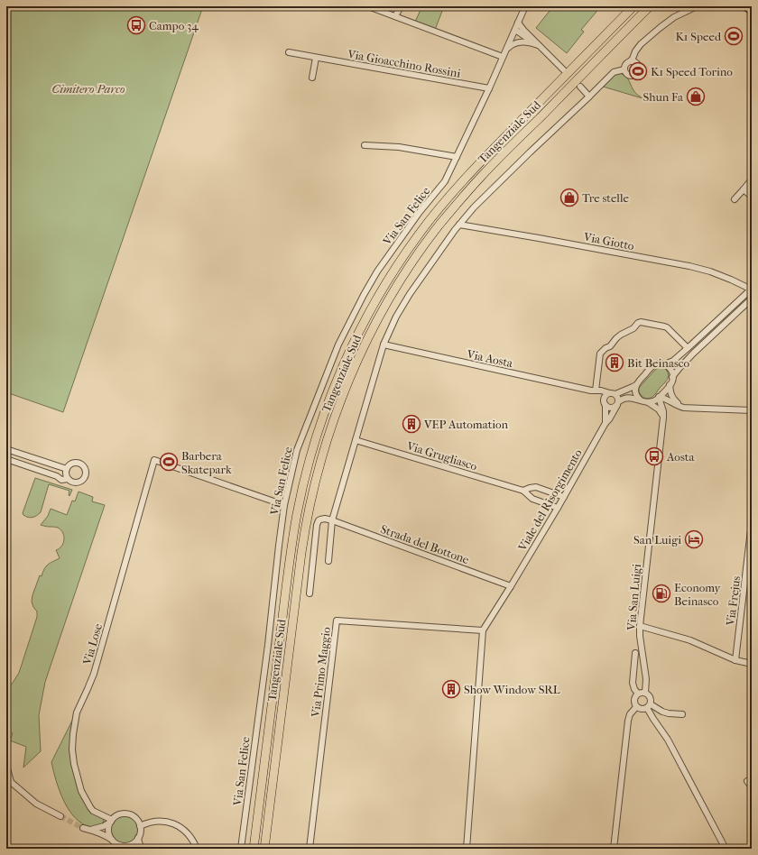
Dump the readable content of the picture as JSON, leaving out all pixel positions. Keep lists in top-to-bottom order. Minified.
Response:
{"streets":{"highway":["Tangenziale Sud"],"street":["Via Gioacchino Rossini","Via San Felice","Via Giotto","Via Aosta","Via Grugliasco","Viale del Risorgimento","Strada del Bottone","Via San Luigi","Via Frejus","Via Lose","Via Primo Maggio"]},"crossings":[["Via Gioacchino Rossini","Via San Felice"],["Via San Felice","Via Lose"],["Via Aosta","Viale del Risorgimento"],["Via Grugliasco","Viale del Risorgimento"],["Viale del Risorgimento","Strada del Bottone"]],"parks":["Cimitero Parco"],"places":{"bus stop":["Campo 34","Aosta"],"sports":["K1 Speed","K1 Speed Torino","Barbera Skatepark"],"shop":["Shun Fa","Tre stelle"],"building":["Bit Beinasco","VEP Automation","Show Window SRL"],"hotel":["San Luigi"],"fuel station":["Economy Beinasco"]}}
